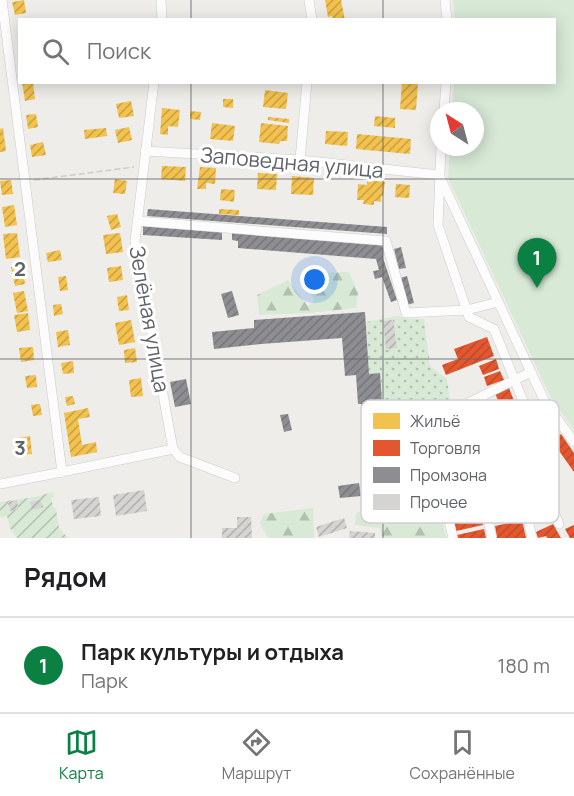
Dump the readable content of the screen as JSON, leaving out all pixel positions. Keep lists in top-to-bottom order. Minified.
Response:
{"streets":{"street":["Заповедная улица","Зелёная улица"]},"crossings":[["Заповедная улица","Зелёная улица"]],"legend":["Жильё","Торговля","Промзона","Прочее"],"north":"top left","page":{"search":"Поиск","pins":"1","heading":"Рядом","list":[{"mark":"1","name":"Парк культуры и отдыха","note":"Парк","value":"180 m"}],"nav":["Карта","Маршрут","Сохранённые"]},"grid":{"rows":["2","3"]}}
